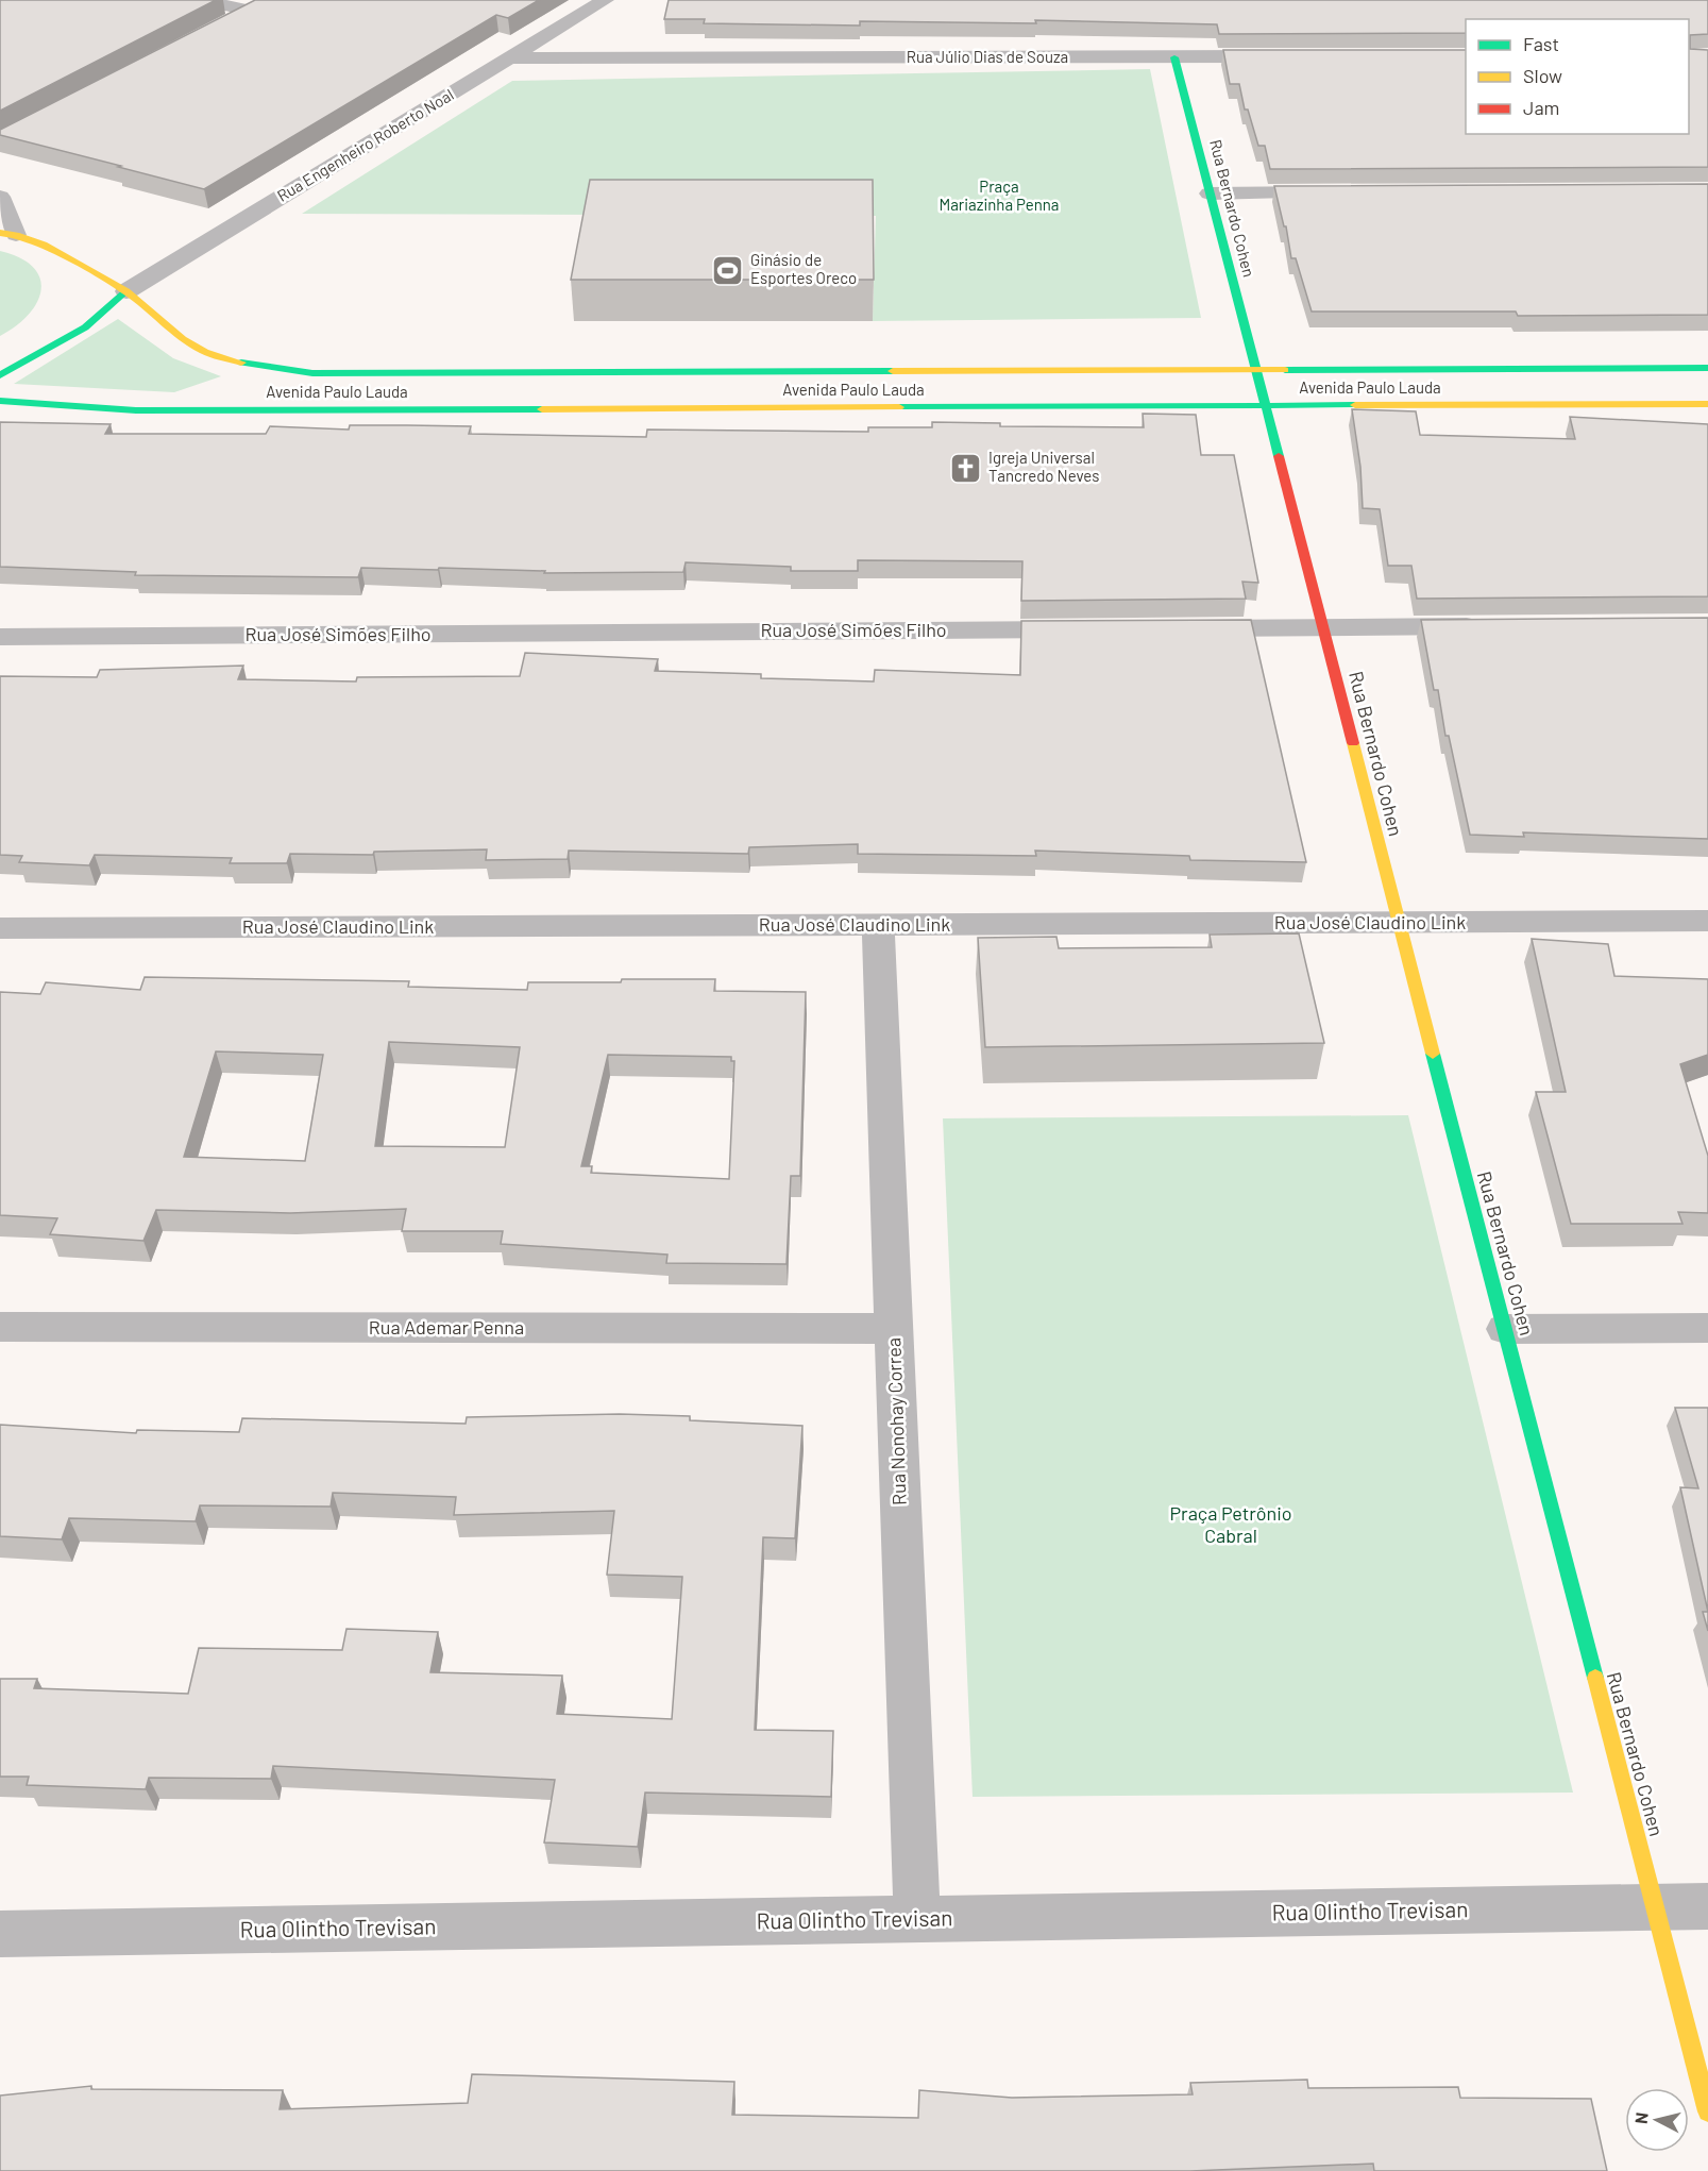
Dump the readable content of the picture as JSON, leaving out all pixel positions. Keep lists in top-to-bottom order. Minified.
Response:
{"streets":{"main road":["Rua Bernardo Cohen","Avenida Paulo Lauda"],"street":["Rua Júlio Dias de Souza","Rua Engenheiro Roberto Noal","Rua José Simões Filho","Rua José Claudino Link","Rua Ademar Penna","Rua Nonohay Correa","Rua Olintho Trevisan"]},"crossings":[["Rua Júlio Dias de Souza","Rua Engenheiro Roberto Noal"],["Rua Júlio Dias de Souza","Rua Bernardo Cohen"],["Rua Engenheiro Roberto Noal","Avenida Paulo Lauda"],["Rua Bernardo Cohen","Avenida Paulo Lauda"],["Rua Bernardo Cohen","Rua José Claudino Link"],["Rua Bernardo Cohen","Rua Olintho Trevisan"],["Rua José Claudino Link","Rua Nonohay Correa"],["Rua Ademar Penna","Rua Nonohay Correa"],["Rua Nonohay Correa","Rua Olintho Trevisan"]],"parks":["Praça Mariazinha Penna","Praça Petrônio Cabral"],"places":{"sports":["Ginásio de Esportes Oreco"],"church":["Igreja Universal Tancredo Neves"]},"legend":["Fast","Slow","Jam"],"north":"left"}
